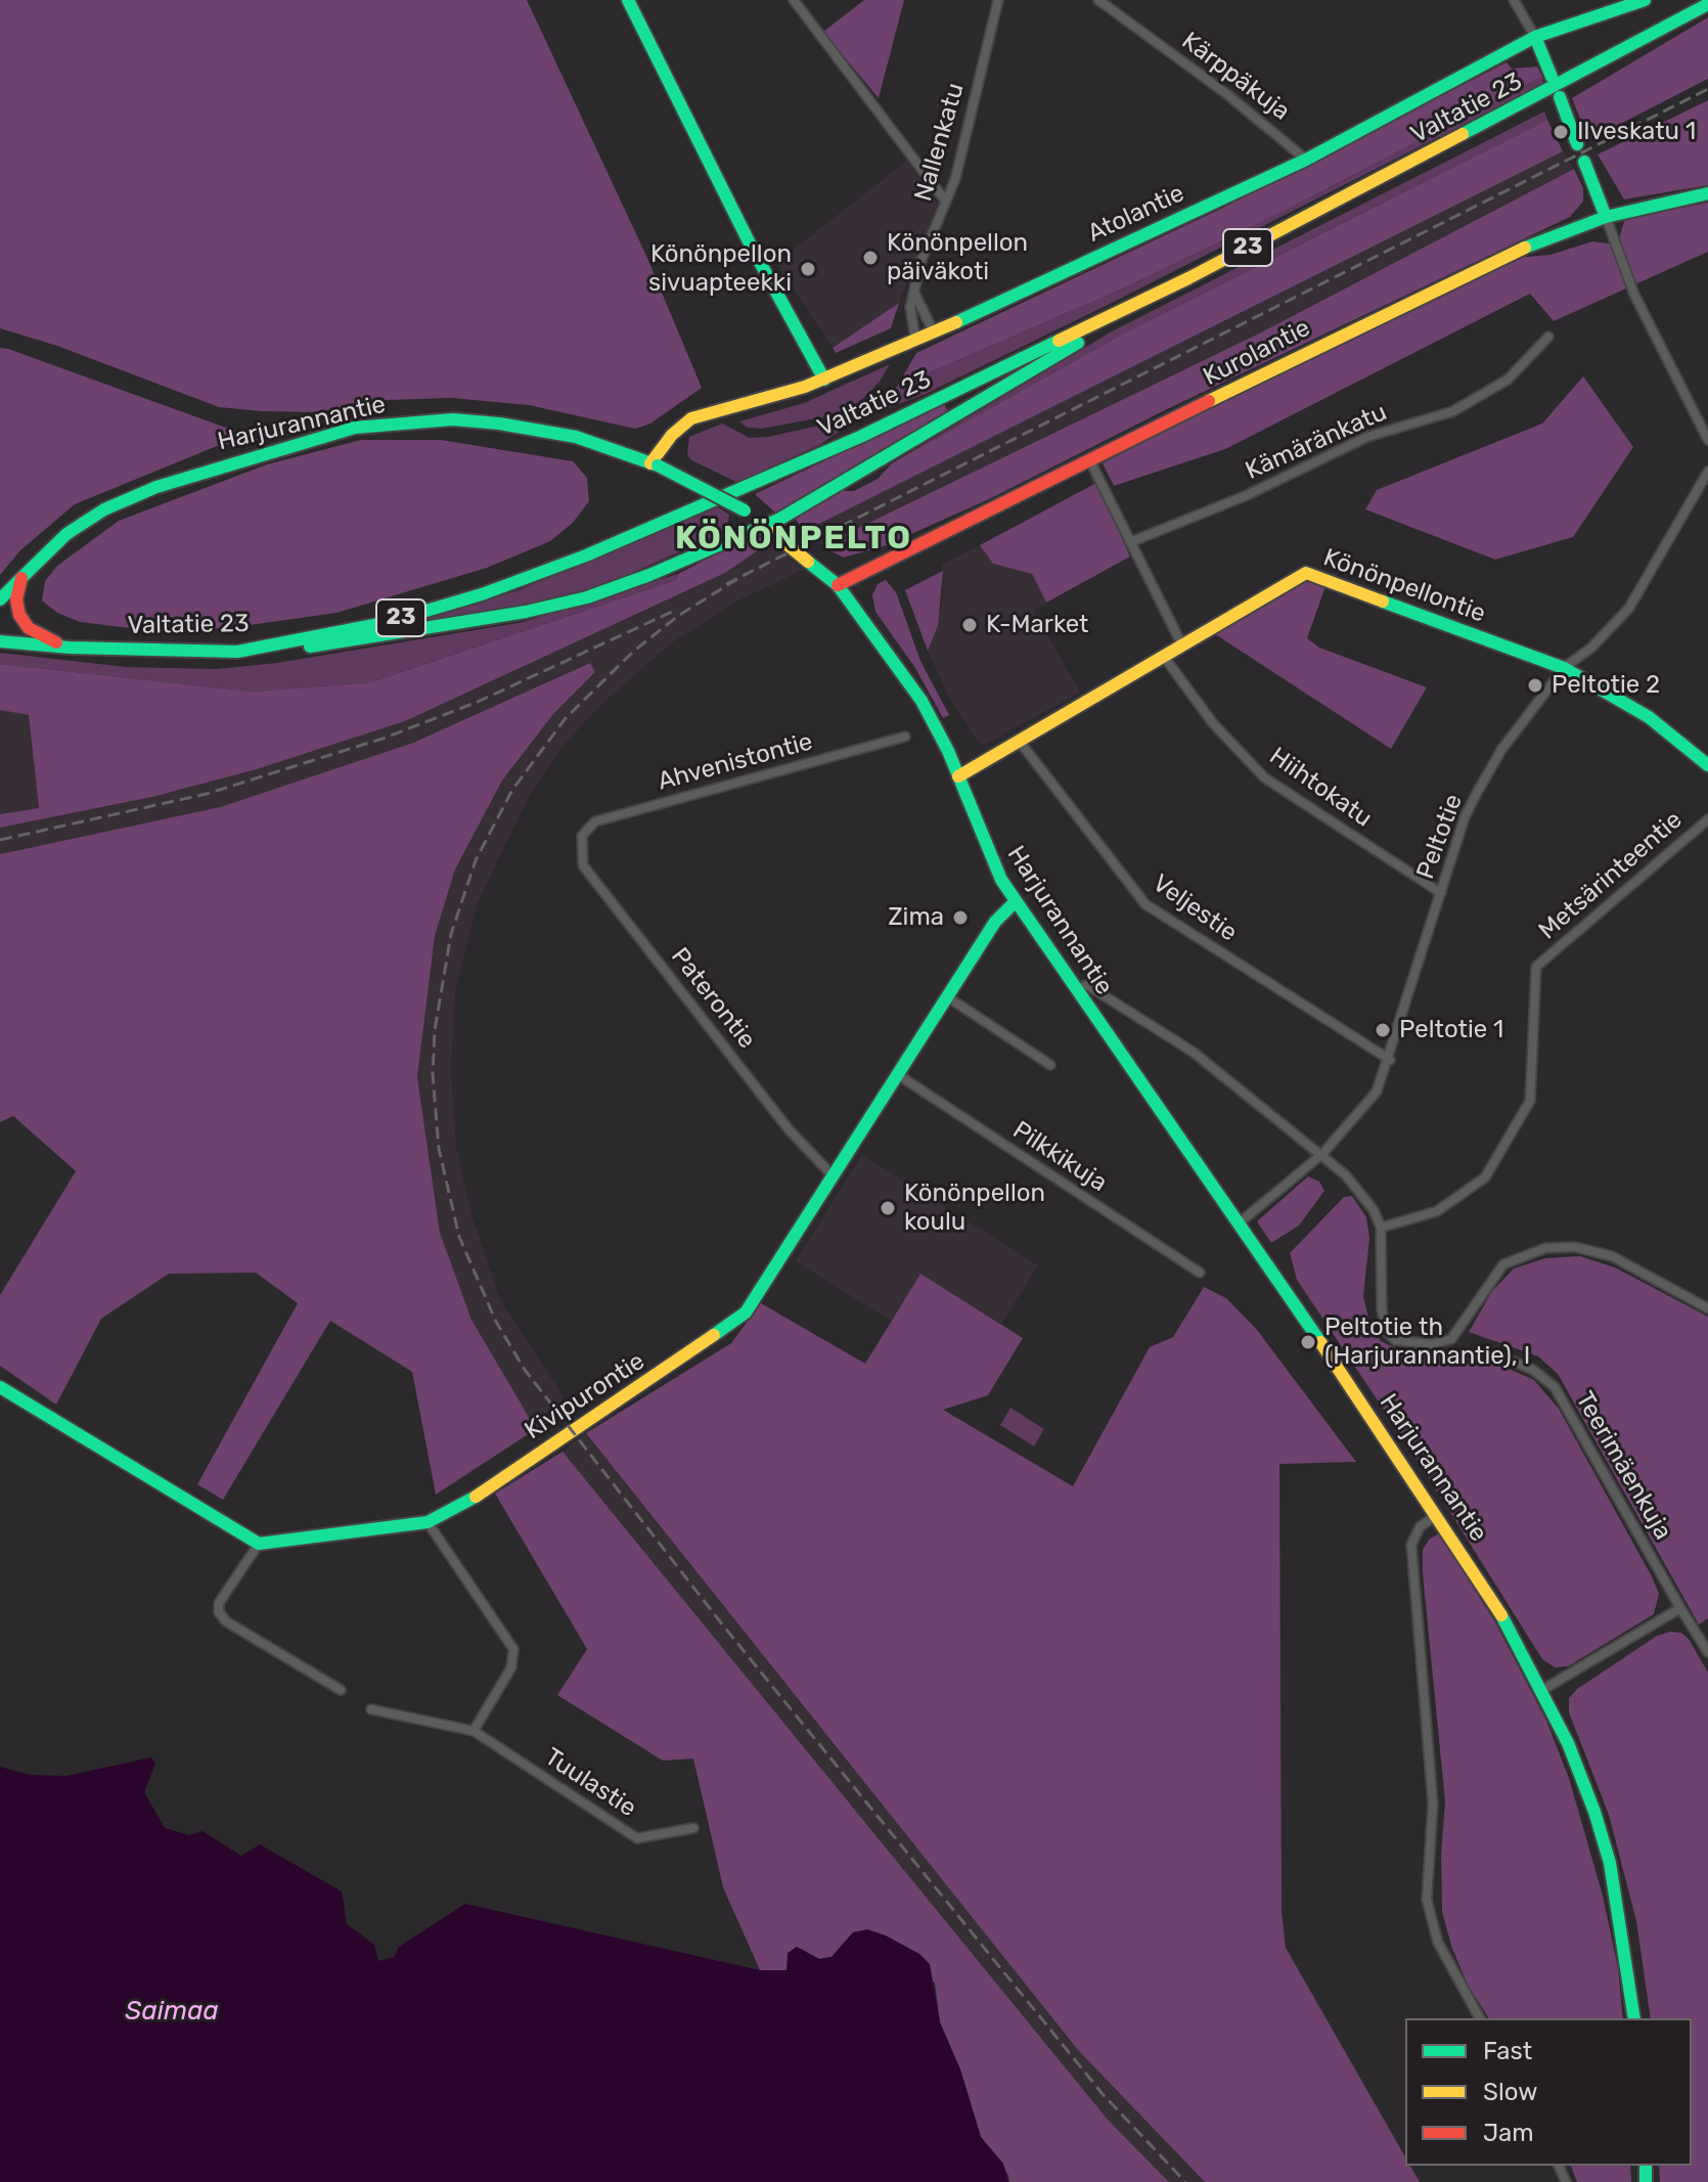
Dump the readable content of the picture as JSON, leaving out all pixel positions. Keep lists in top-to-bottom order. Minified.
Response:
{"streets":{"main road":["Valtatie 23","Atolantie","23","Kurolantie","Harjurannantie","Könönpellontie","Kivipurontie"],"street":["Kärppäkuja","Nallenkatu","Kämäränkatu","Ahvenistontie","Hiihtokatu","Peltotie","Metsärinteentie","Veljestie","Paterontie","Pilkkikuja","Teerimäenkuja","Tuulastie"]},"crossings":[["Kärppäkuja","Atolantie"],["Nallenkatu","Atolantie"],["Atolantie","Harjurannantie"],["Kurolantie","Harjurannantie"],["Harjurannantie","Könönpellontie"],["Harjurannantie","Peltotie"],["Harjurannantie","Kivipurontie"],["Könönpellontie","Hiihtokatu"],["Könönpellontie","Peltotie"],["Könönpellontie","Veljestie"],["Ahvenistontie","Paterontie"],["Hiihtokatu","Peltotie"],["Peltotie","Veljestie"],["Paterontie","Kivipurontie"],["Pilkkikuja","Kivipurontie"]],"districts":["KÖNÖNPELTO"],"water":["Saimaa"],"places":["Ilveskatu 1","Könönpellon päiväkoti","Könönpellon sivuapteekki","K-Market","Peltotie 2","Zima","Peltotie 1","Könönpellon koulu","Peltotie th (Harjurannantie), I"],"legend":["Fast","Slow","Jam"]}
